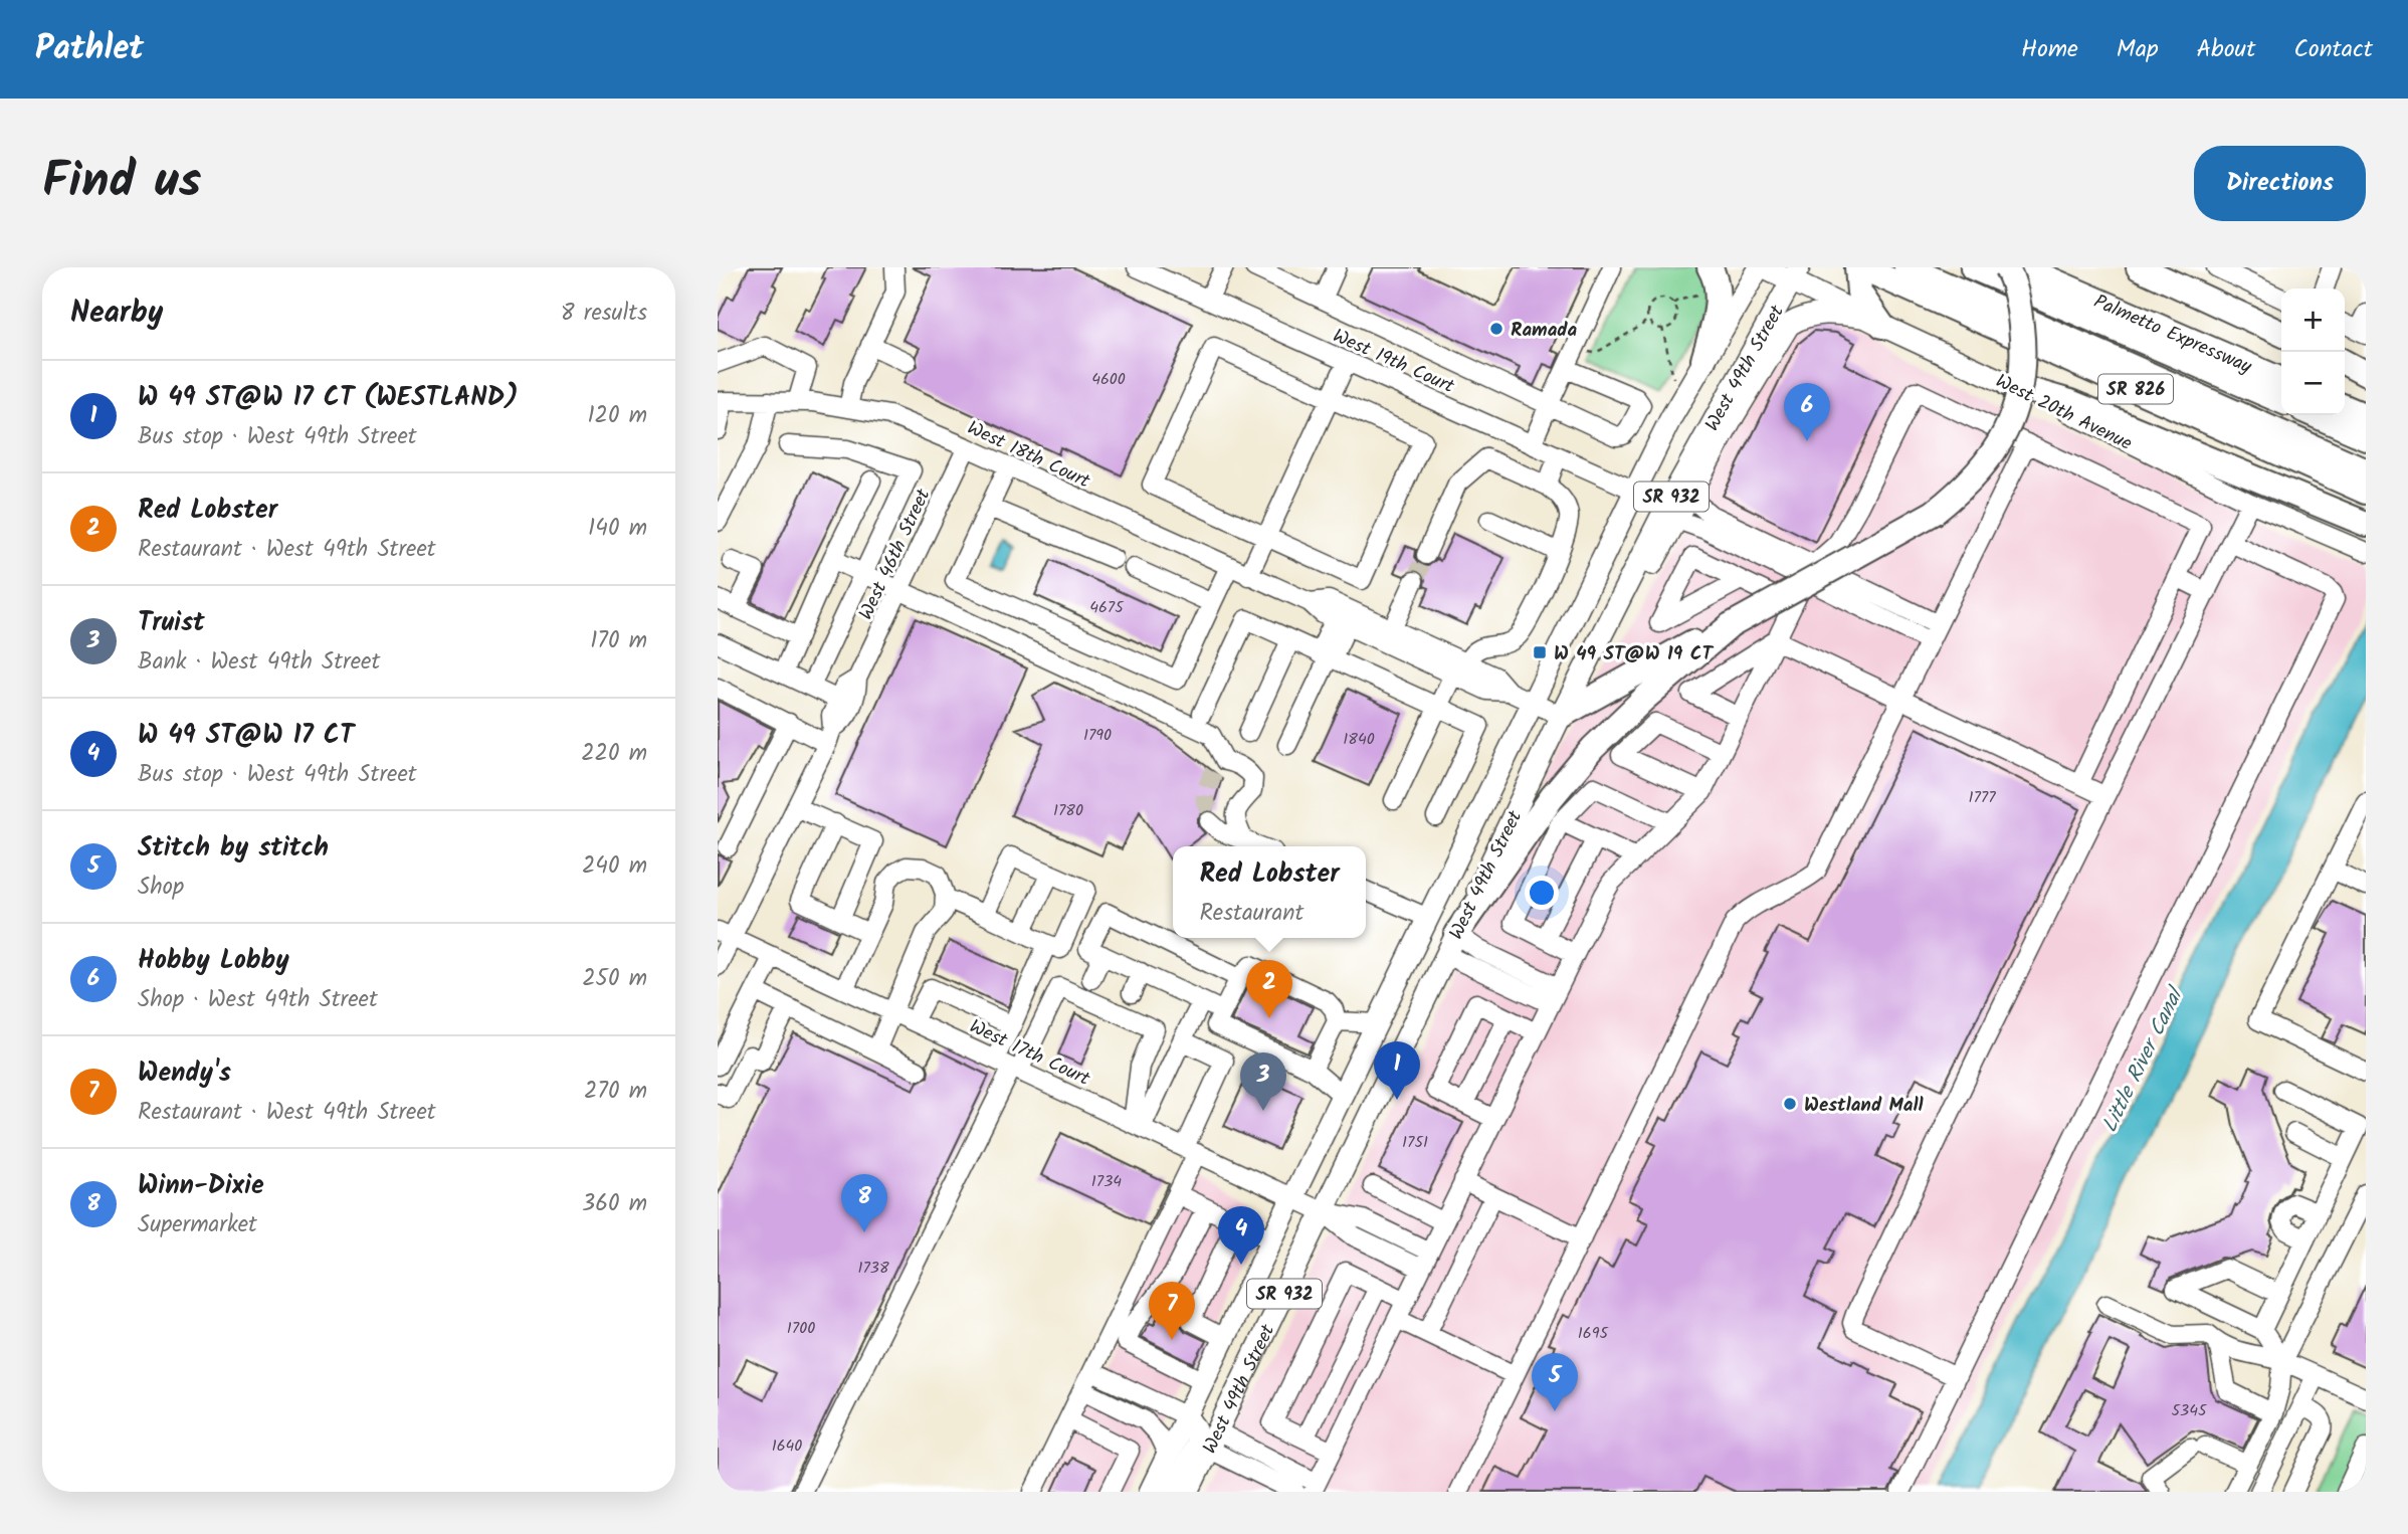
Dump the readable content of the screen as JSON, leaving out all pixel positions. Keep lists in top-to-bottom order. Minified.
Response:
{"streets":{"highway":["Palmetto Expressway","SR 826"],"main road":["West 49th Street","West 20th Avenue","SR 932"],"street":["West 19th Court","West 18th Court","West 46th Street","West 17th Court"]},"crossings":[["West 19th Court","West 49th Street"],["West 49th Street","West 20th Avenue"],["West 49th Street","West 18th Court"],["West 49th Street","West 17th Court"],["West 18th Court","West 46th Street"],["West 46th Street","West 17th Court"]],"water":["Little River Canal"],"places":{"other":["Ramada","Westland Mall"],"transit":["W 49 ST@W 19 CT"]},"house_numbers":["4600","4675","1790","1840","1777","1780","1751","1734","1738","1700","1695","5345","1640"],"page":{"header":"Pathlet","nav":["Home","Map","About","Contact"],"title":"Find us","buttons":"Directions","heading":["Nearby","8 results"],"map_buttons":["+","−"],"list":[{"mark":"1","name":"W 49 ST@W 17 CT (WESTLAND)","note":"Bus stop · West 49th Street","value":"120 m"},{"mark":"2","name":"Red Lobster","note":"Restaurant · West 49th Street","value":"140 m"},{"mark":"3","name":"Truist","note":"Bank · West 49th Street","value":"170 m"},{"mark":"4","name":"W 49 ST@W 17 CT","note":"Bus stop · West 49th Street","value":"220 m"},{"mark":"5","name":"Stitch by stitch","note":"Shop","value":"240 m"},{"mark":"6","name":"Hobby Lobby","note":"Shop · West 49th Street","value":"250 m"},{"mark":"7","name":"Wendy's","note":"Restaurant · West 49th Street","value":"270 m"},{"mark":"8","name":"Winn-Dixie","note":"Supermarket","value":"360 m"}],"pins":["6","2","1","3","8","4","7","5"],"popup":["Red Lobster","Restaurant"]}}
